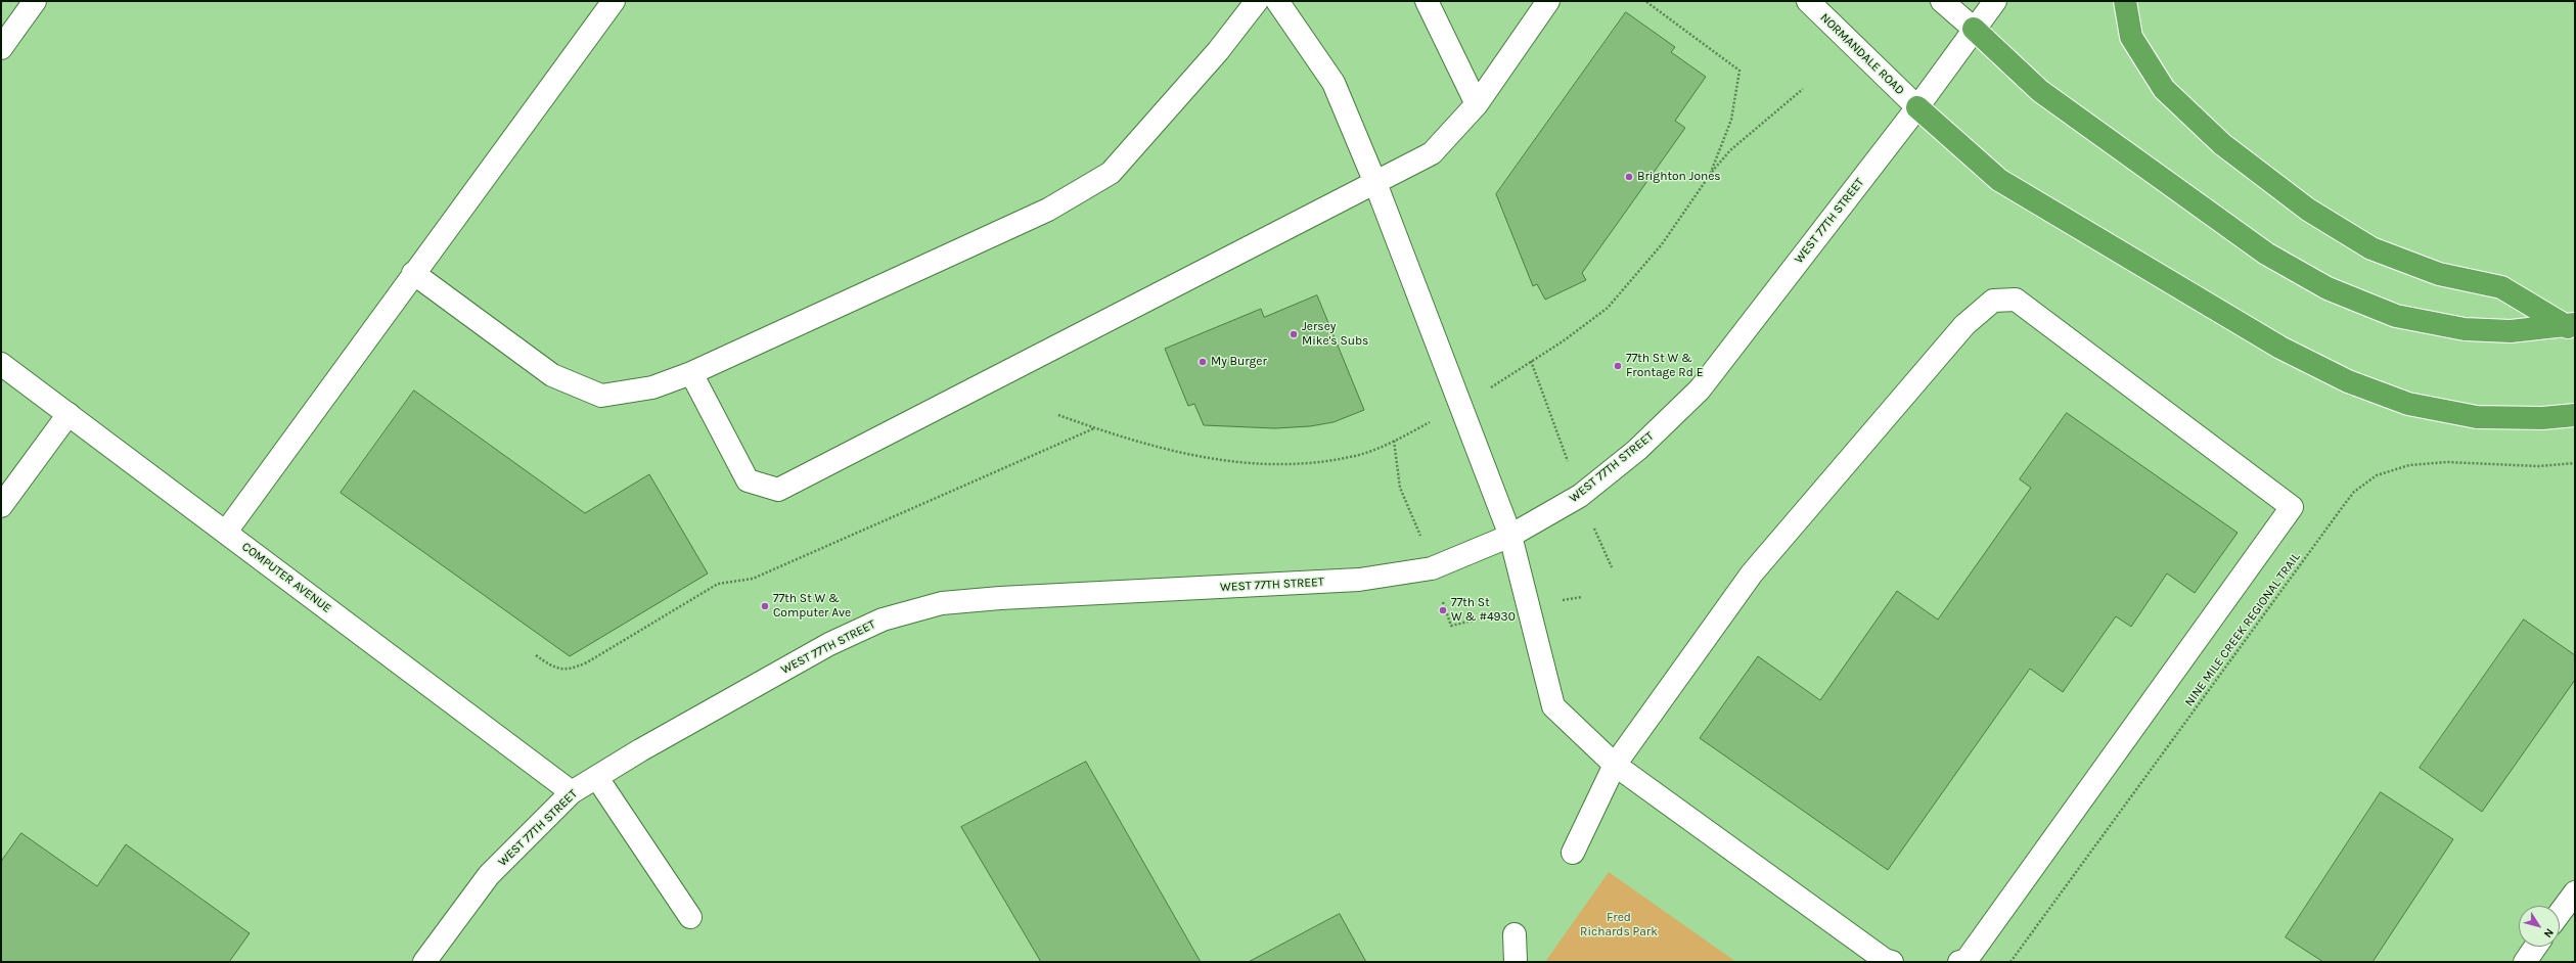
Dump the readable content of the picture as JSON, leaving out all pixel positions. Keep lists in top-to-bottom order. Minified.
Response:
{"streets":{"street":["NORMANDALE ROAD","WEST 77TH STREET","COMPUTER AVENUE"],"path":["NINE MILE CREEK REGIONAL TRAIL"]},"crossings":[["NORMANDALE ROAD","WEST 77TH STREET"],["WEST 77TH STREET","COMPUTER AVENUE"]],"parks":["Fred Richards Park"],"places":["Brighton Jones","Jersey Mike's Subs","My Burger","77th St W & Frontage Rd E","77th St W & Computer Ave","77th St W & #4930"],"north":"bottom right"}
